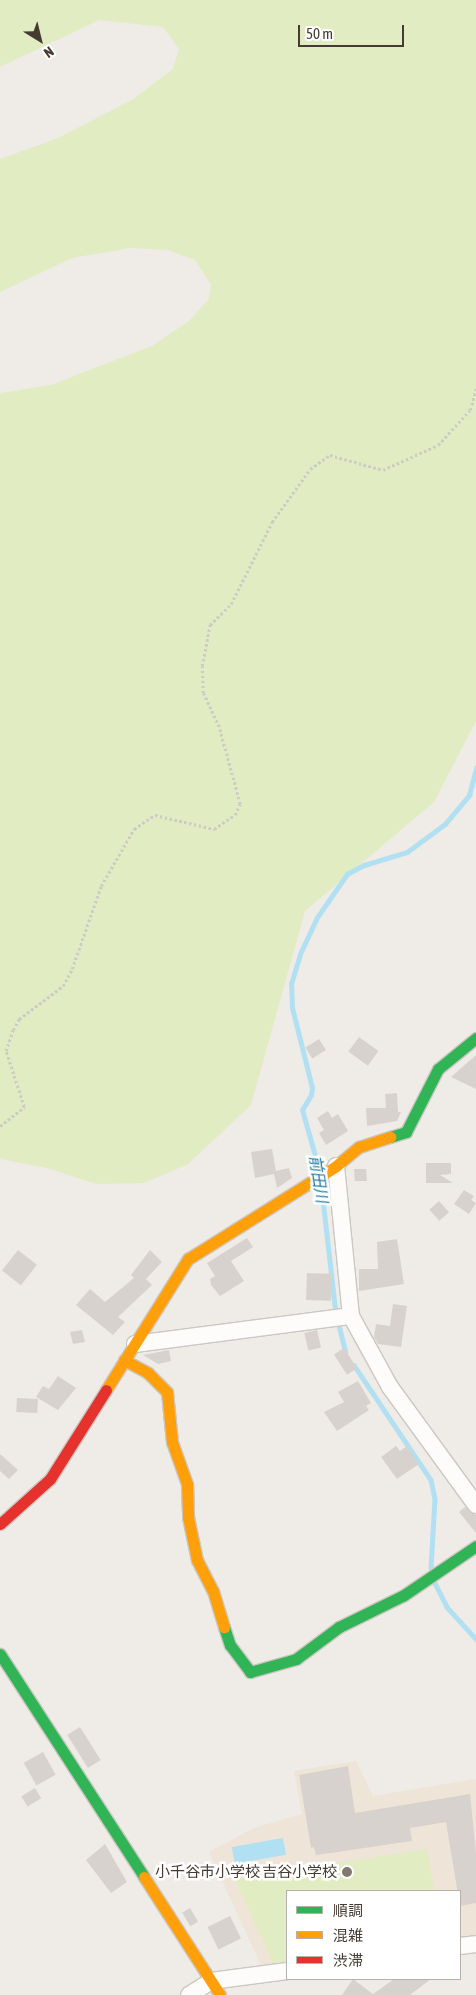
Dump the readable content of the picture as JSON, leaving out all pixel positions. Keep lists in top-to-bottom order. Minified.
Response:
{"water":["前田川"],"places":["小千谷市小学校 吉谷小学校"],"legend":["順調","混雑","渋滞"],"scale_bar":"50 m","north":"bottom right"}
